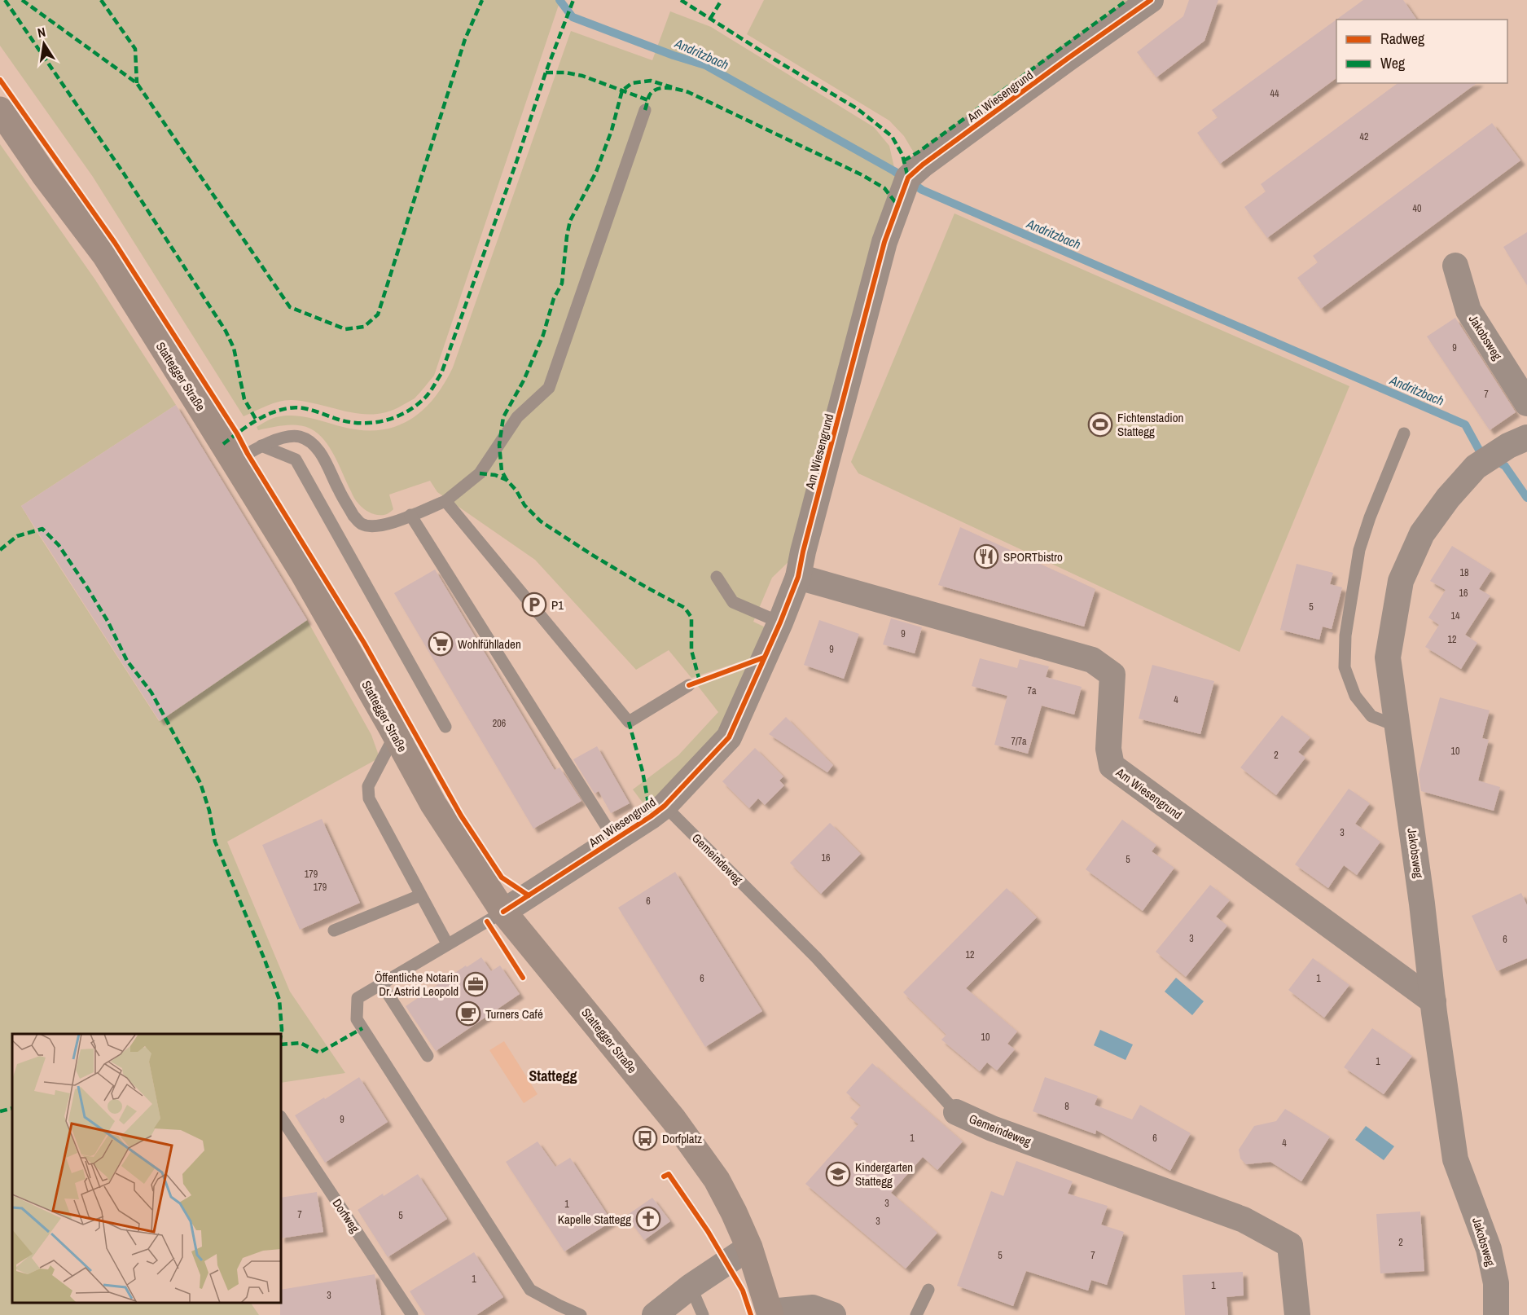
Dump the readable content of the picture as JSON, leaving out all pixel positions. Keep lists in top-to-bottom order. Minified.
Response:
{"streets":{"main road":["Stattegger Straße"],"street":["Am Wiesengrund","Jakobsweg","Gemeindeweg"],"lane":["Dorfweg"]},"crossings":[["Am Wiesengrund","Jakobsweg"],["Am Wiesengrund","Stattegger Straße"],["Am Wiesengrund","Gemeindeweg"]],"districts":["Stattegg"],"water":["Andritzbach"],"places":{"sports":["Fichtenstadion Stattegg"],"restaurant":["SPORTbistro"],"parking":["P1"],"supermarket":["Wohlfühlladen"],"office":["Öffentliche Notarin Dr. Astrid Leopold"],"cafe":["Turners Café"],"bus stop":["Dorfplatz"],"school or university":["Kindergarten Stattegg"],"church":["Kapelle Stattegg"]},"house_numbers":["44","42","40","9","7","18","16","5","14","9","12","9","7a","4","206","7/7a","10","2","3","16","5","179","179","6","3","6","12","6","1","10","1","8","9","1","6","4","3","1","7","5","3","2","5","7","1","1","3"],"legend":["Radweg","Weg"],"north":"top"}
